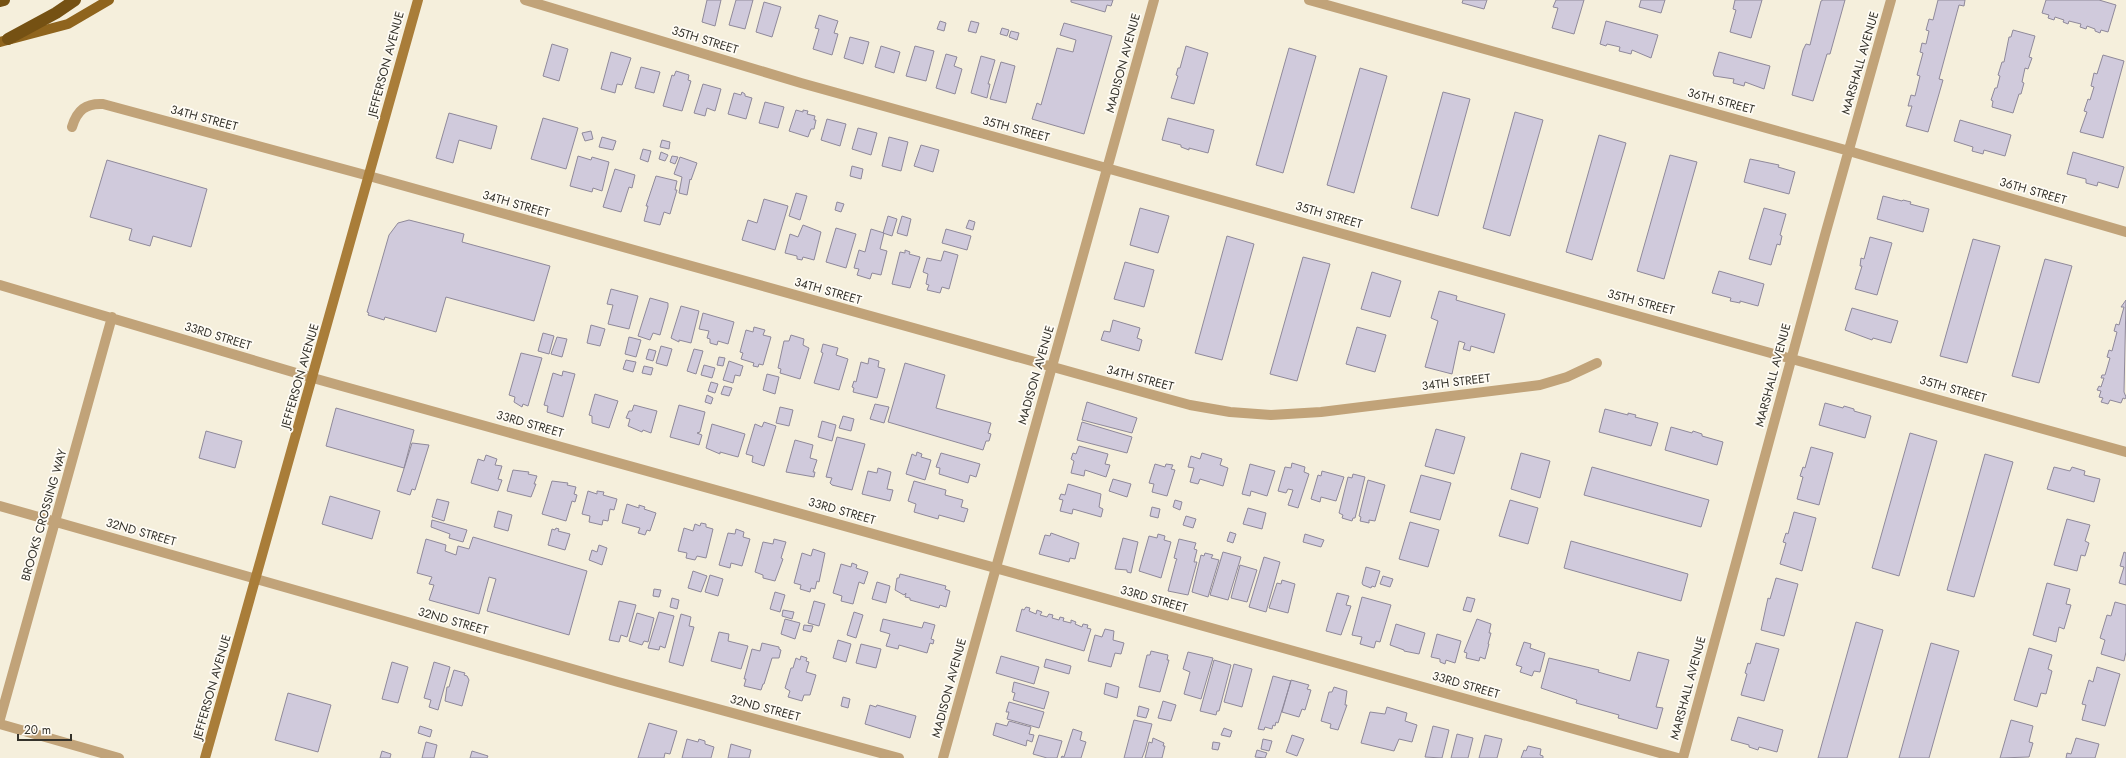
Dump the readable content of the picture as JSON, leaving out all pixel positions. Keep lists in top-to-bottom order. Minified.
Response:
{"streets":{"main road":["JEFFERSON AVENUE"],"street":["35TH STREET","MADISON AVENUE","MARSHALL AVENUE","36TH STREET","34TH STREET","33RD STREET","BROOKS CROSSING WAY","32ND STREET"]},"crossings":[["35TH STREET","MADISON AVENUE"],["35TH STREET","MARSHALL AVENUE"],["MADISON AVENUE","34TH STREET"],["MADISON AVENUE","33RD STREET"],["MARSHALL AVENUE","36TH STREET"],["JEFFERSON AVENUE","34TH STREET"],["JEFFERSON AVENUE","33RD STREET"],["JEFFERSON AVENUE","32ND STREET"],["33RD STREET","BROOKS CROSSING WAY"],["BROOKS CROSSING WAY","32ND STREET"]],"scale_bar":"20 m"}
